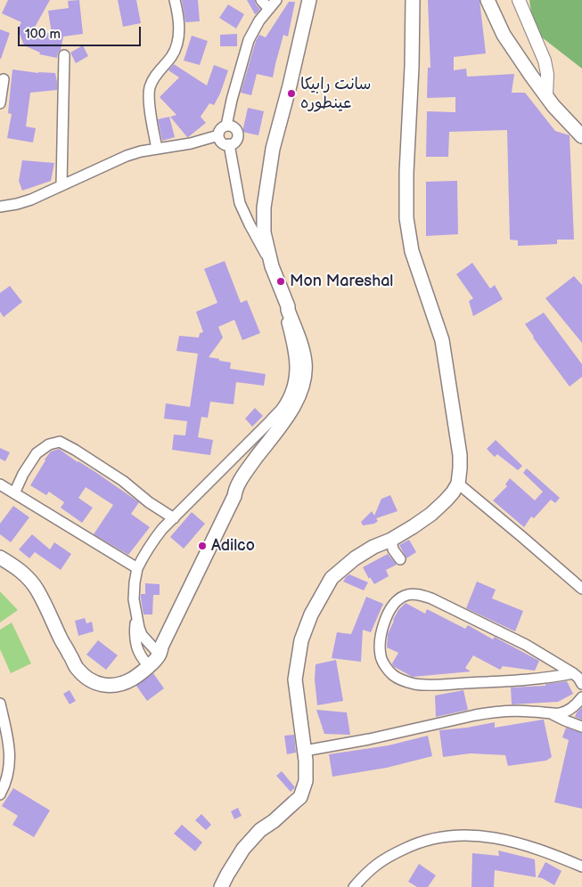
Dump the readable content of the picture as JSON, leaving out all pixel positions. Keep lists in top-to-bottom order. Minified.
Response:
{"places":["سانت رابيكا عينطوره","Mon Mareshal","Adilco"],"scale_bar":"100 m"}
